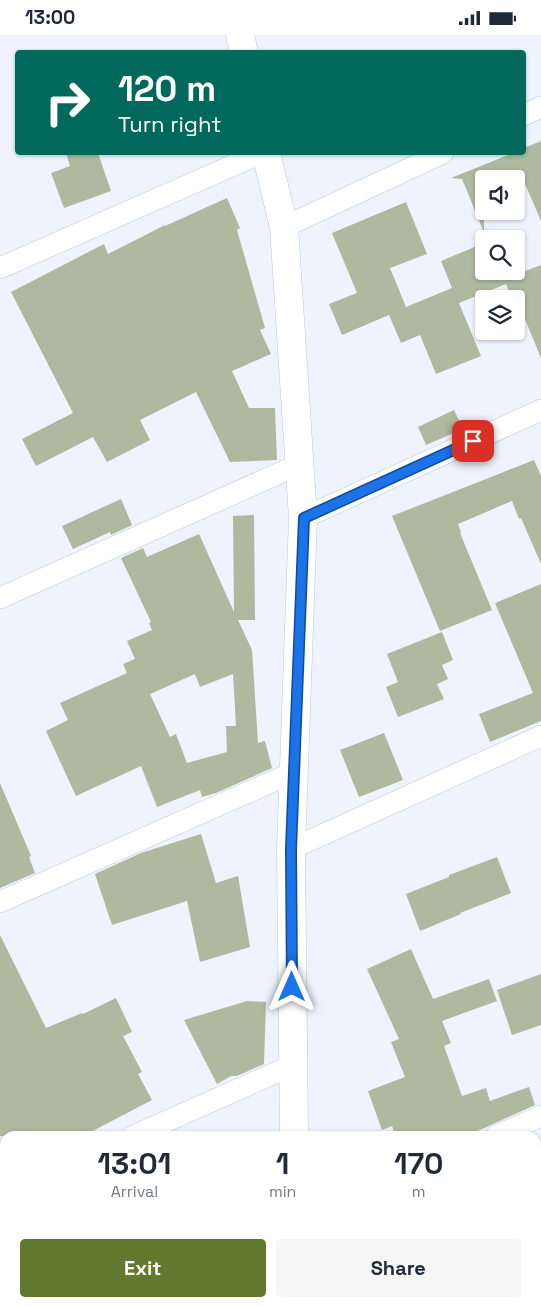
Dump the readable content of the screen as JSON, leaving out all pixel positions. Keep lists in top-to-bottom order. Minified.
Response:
{"page":{"status":"13:00","turn":["120 m","Turn right"],"eta":["13:01","Arrival","1","min","170","m"],"buttons":["Exit","Share"]}}
